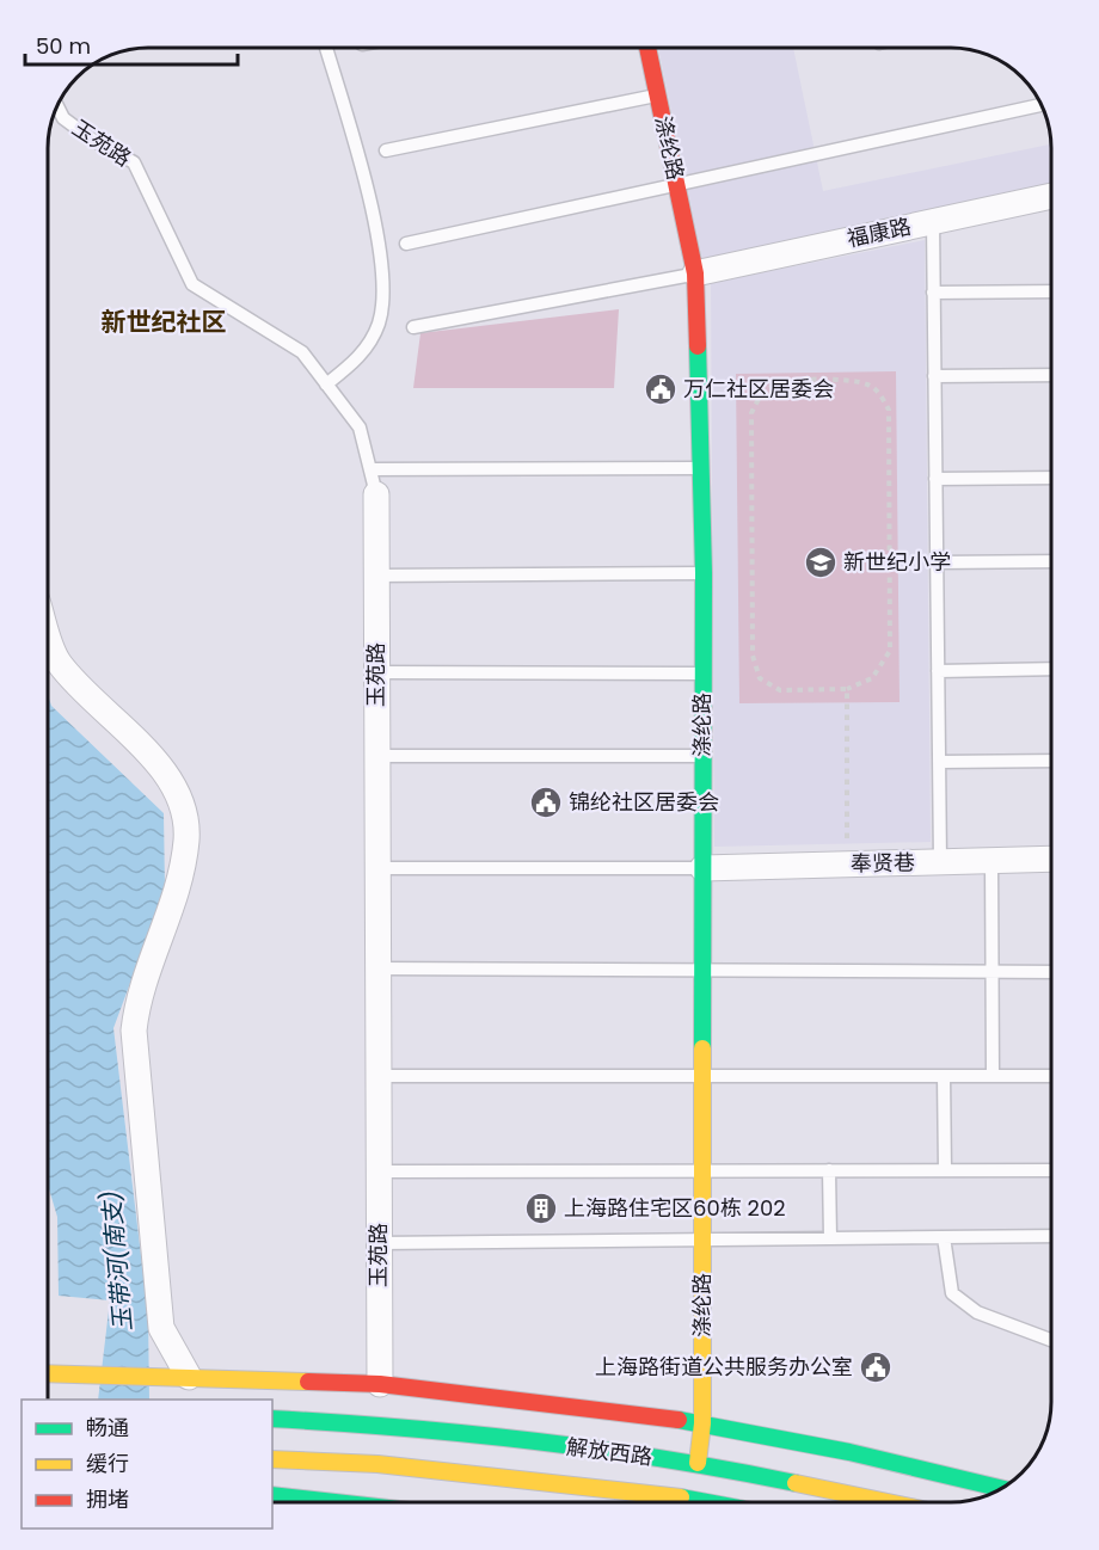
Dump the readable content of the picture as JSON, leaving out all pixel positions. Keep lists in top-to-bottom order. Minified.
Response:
{"streets":{"main road":["涤纶路","解放西路"],"street":["玉苑路","福康路","奉贤巷"]},"crossings":[["涤纶路","福康路"],["涤纶路","奉贤巷"],["涤纶路","解放西路"]],"districts":["新世纪社区"],"water":["玉带河(南支)"],"places":{"public building":["万仁社区居委会","锦纶社区居委会","上海路街道公共服务办公室"],"school or university":["新世纪小学"],"building":["上海路住宅区60栋 202"]},"legend":["畅通","缓行","拥堵"],"scale_bar":"50 m"}
